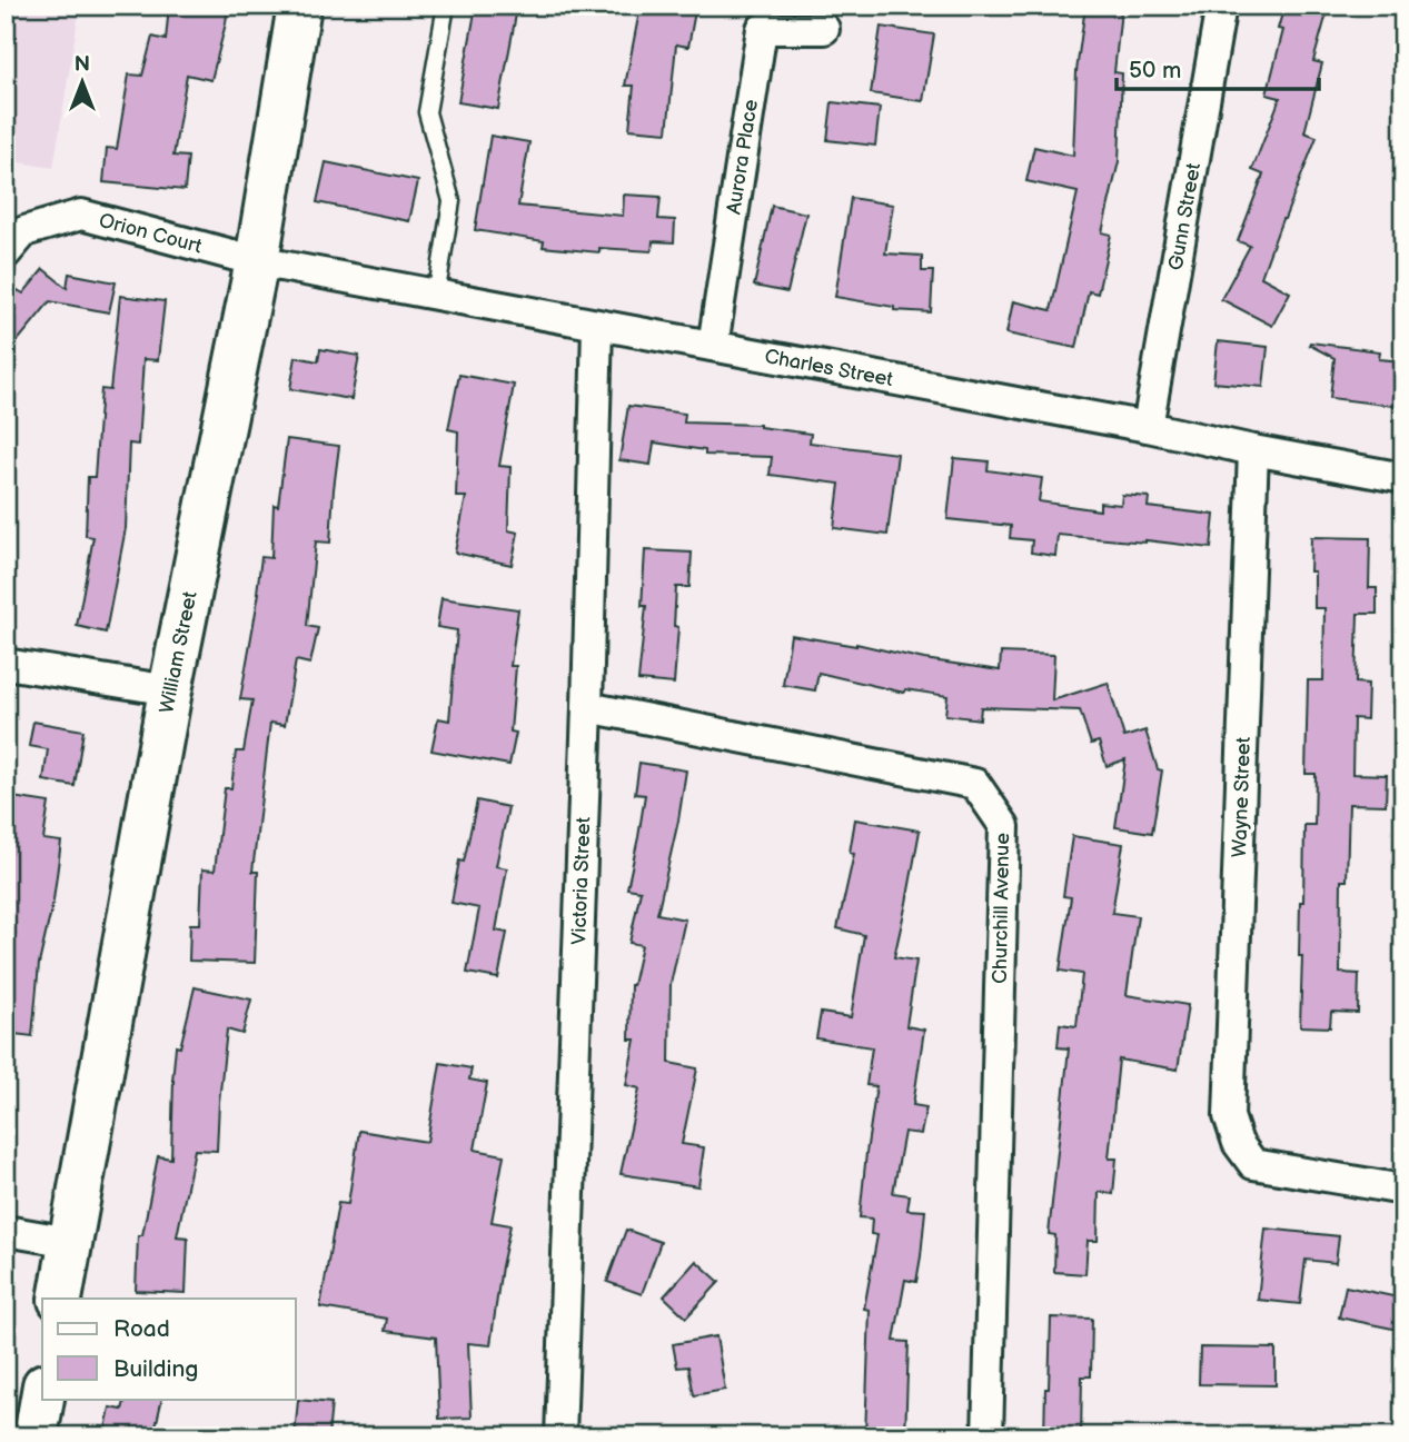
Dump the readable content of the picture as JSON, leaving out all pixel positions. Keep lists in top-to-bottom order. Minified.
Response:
{"streets":{"main road":["William Street"],"street":["Aurora Place","Gunn Street","Orion Court","Charles Street","Wayne Street","Victoria Street","Churchill Avenue"]},"crossings":[["Aurora Place","Charles Street"],["Gunn Street","Charles Street"],["Orion Court","Charles Street"],["Orion Court","William Street"],["Charles Street","William Street"],["Charles Street","Wayne Street"],["Charles Street","Victoria Street"],["Victoria Street","Churchill Avenue"]],"legend":["Road","Building"],"scale_bar":"50 m","north":"top"}
